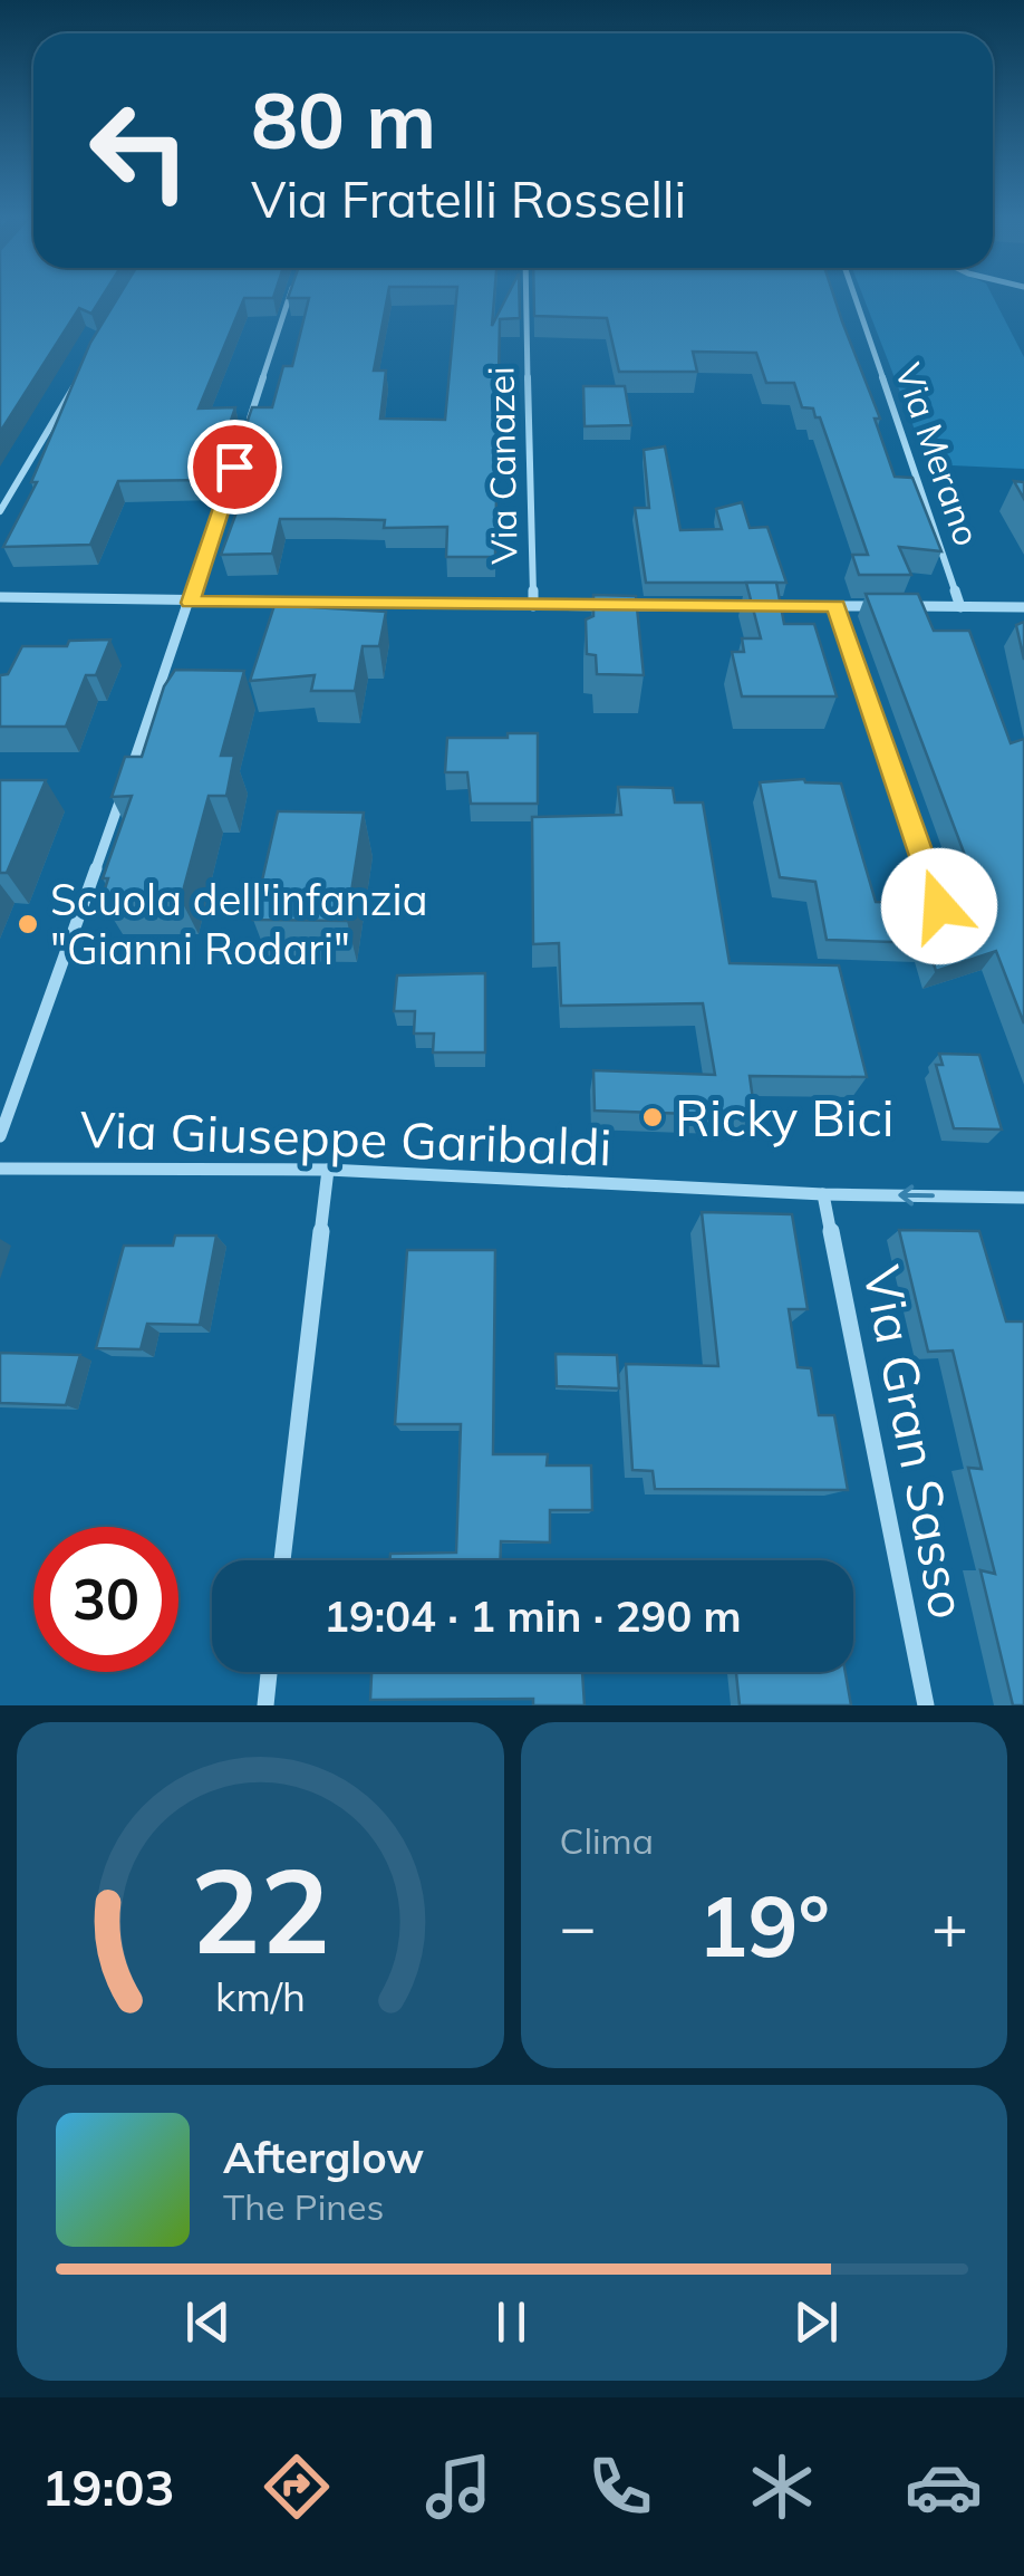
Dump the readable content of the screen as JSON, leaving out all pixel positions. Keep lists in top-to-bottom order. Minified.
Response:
{"streets":{"street":["Via Merano","Via Canazei","Via Giuseppe Garibaldi","Via Gran Sasso"]},"crossings":[["Via Giuseppe Garibaldi","Via Gran Sasso"]],"places":["Scuola dell'infanzia \"Gianni Rodari\"","Ricky Bici"],"page":{"turn":["80 m","Via Fratelli Rosselli"],"limit":"30","trip":"19:04 · 1 min · 290 m","tile":"Clima","heat":["−","19°","+"],"song":["Afterglow","The Pines"],"tabs":"19:03","gauge":["22","km/h"]}}
